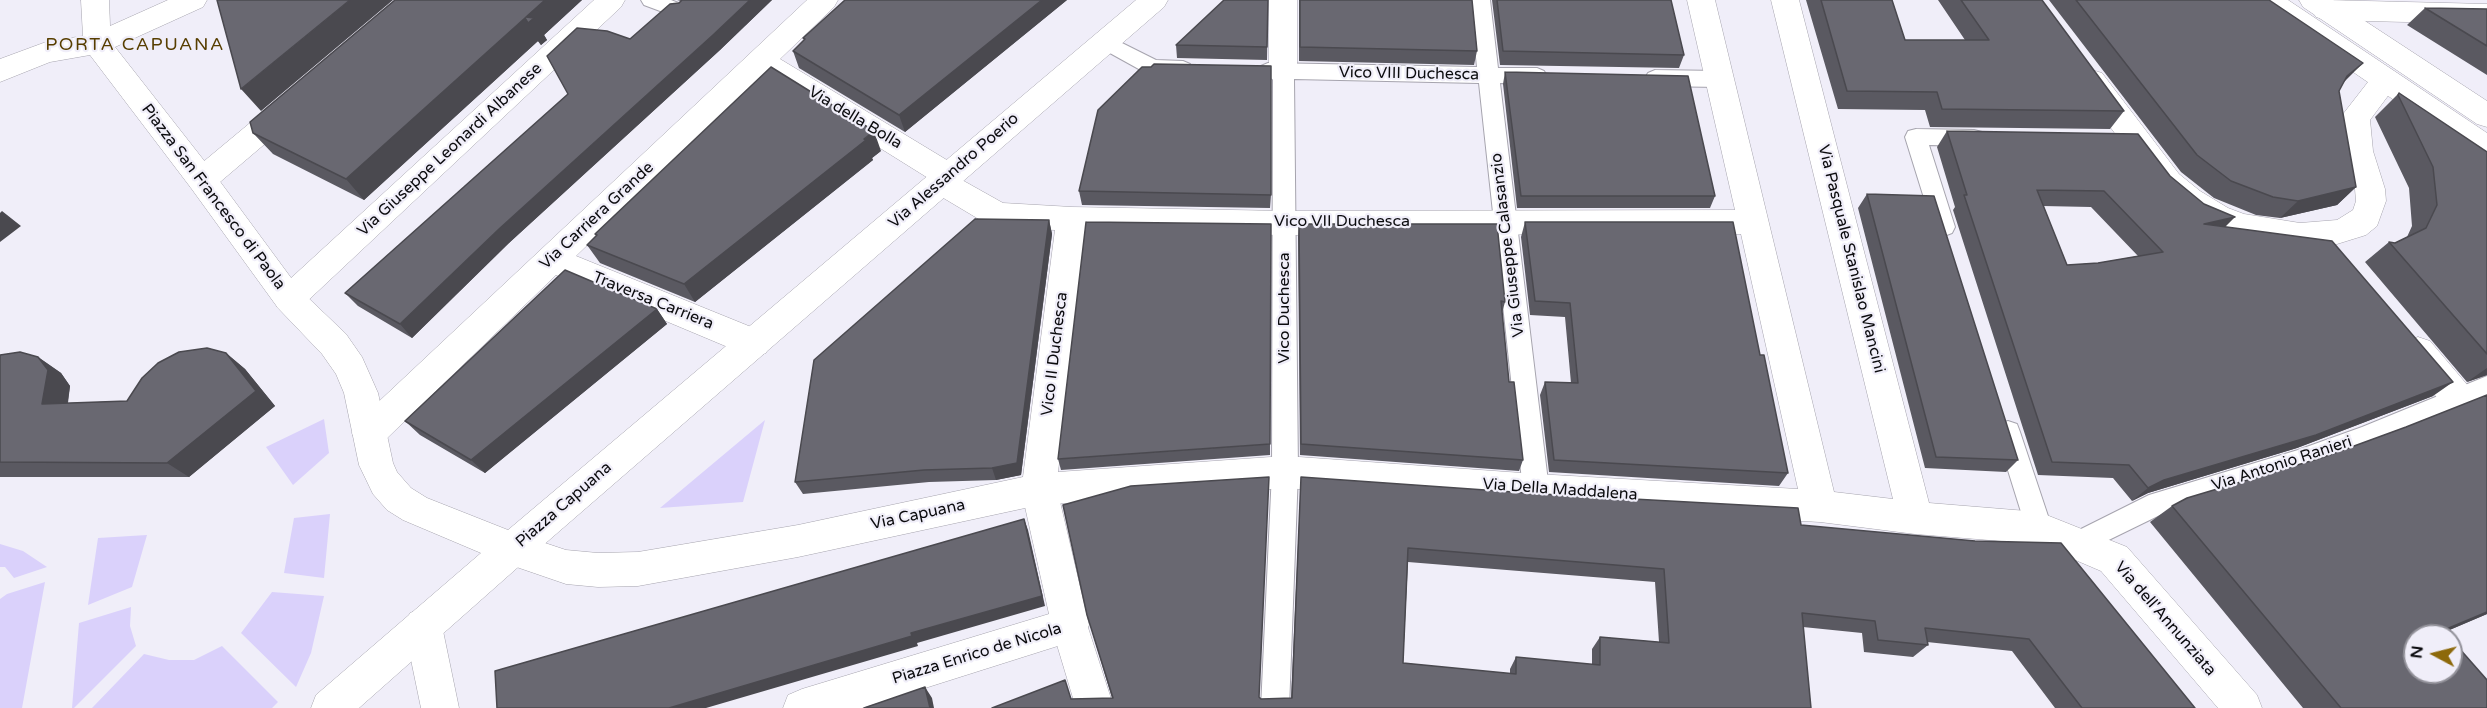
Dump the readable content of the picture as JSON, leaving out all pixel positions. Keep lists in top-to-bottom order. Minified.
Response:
{"streets":{"street":["Via della Bolla","Via Giuseppe Leonardi Albanese","Via Alessandro Poerio","Piazza San Francesco di Paola","Via Carriera Grande","Vico VII Duchesca","Via Pasquale Stanislao Mancini","Traversa Carriera","Vico Duchesca","Vico II Duchesca","Via Della Maddalena","Piazza Capuana","Via Capuana","Via dell'Annunziata","Piazza Enrico de Nicola"],"lane":["Vico VIII Duchesca","Via Giuseppe Calasanzio","Via Antonio Ranieri"]},"crossings":[["Vico VIII Duchesca","Via Giuseppe Calasanzio"],["Vico VIII Duchesca","Vico Duchesca"],["Via della Bolla","Via Alessandro Poerio"],["Via della Bolla","Via Carriera Grande"],["Via della Bolla","Vico VII Duchesca"],["Via Giuseppe Leonardi Albanese","Piazza San Francesco di Paola"],["Via Alessandro Poerio","Vico VII Duchesca"],["Via Alessandro Poerio","Traversa Carriera"],["Via Alessandro Poerio","Piazza Capuana"],["Piazza San Francesco di Paola","Via Carriera Grande"],["Via Carriera Grande","Traversa Carriera"],["Vico VII Duchesca","Via Giuseppe Calasanzio"],["Vico VII Duchesca","Vico Duchesca"],["Vico VII Duchesca","Vico II Duchesca"],["Via Giuseppe Calasanzio","Via Della Maddalena"],["Via Pasquale Stanislao Mancini","Via Della Maddalena"],["Traversa Carriera","Piazza Capuana"],["Vico Duchesca","Via Della Maddalena"],["Vico II Duchesca","Via Della Maddalena"],["Vico II Duchesca","Via Capuana"],["Vico II Duchesca","Piazza Enrico de Nicola"],["Via Antonio Ranieri","Via Della Maddalena"],["Via Antonio Ranieri","Via dell'Annunziata"],["Via Della Maddalena","Via Capuana"],["Via Della Maddalena","Via dell'Annunziata"],["Piazza Capuana","Via Capuana"]],"districts":["PORTA CAPUANA"],"north":"left"}
